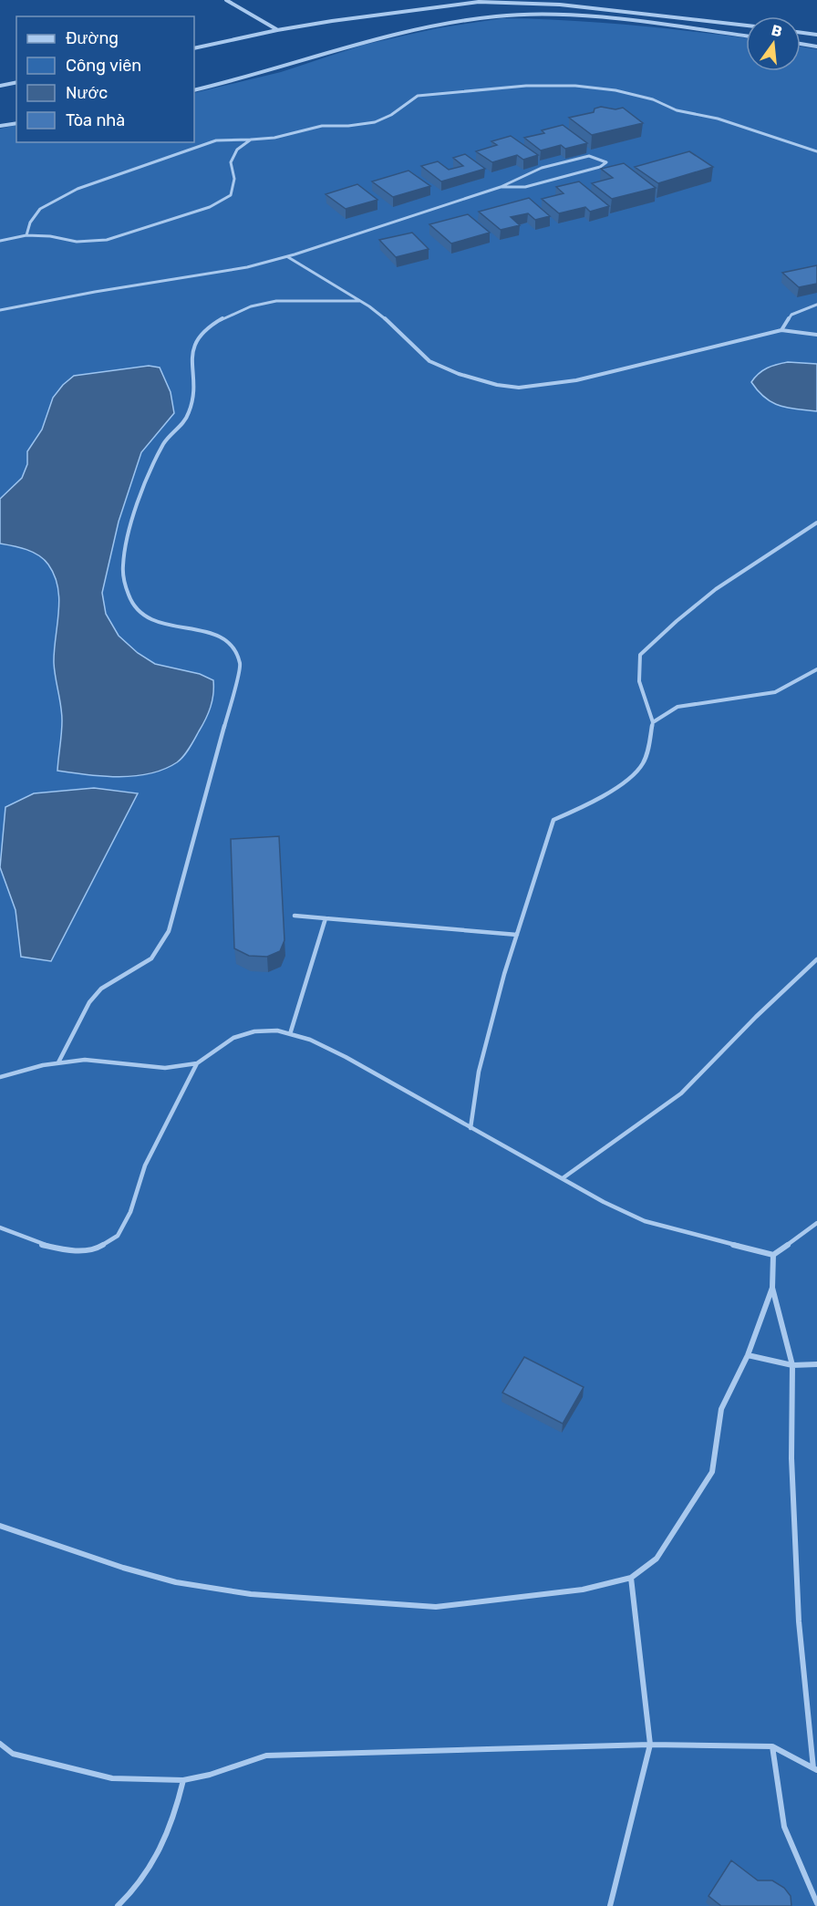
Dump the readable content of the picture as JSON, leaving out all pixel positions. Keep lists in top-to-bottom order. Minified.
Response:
{"legend":["Đường","Công viên","Nước","Tòa nhà"],"north":"top"}
